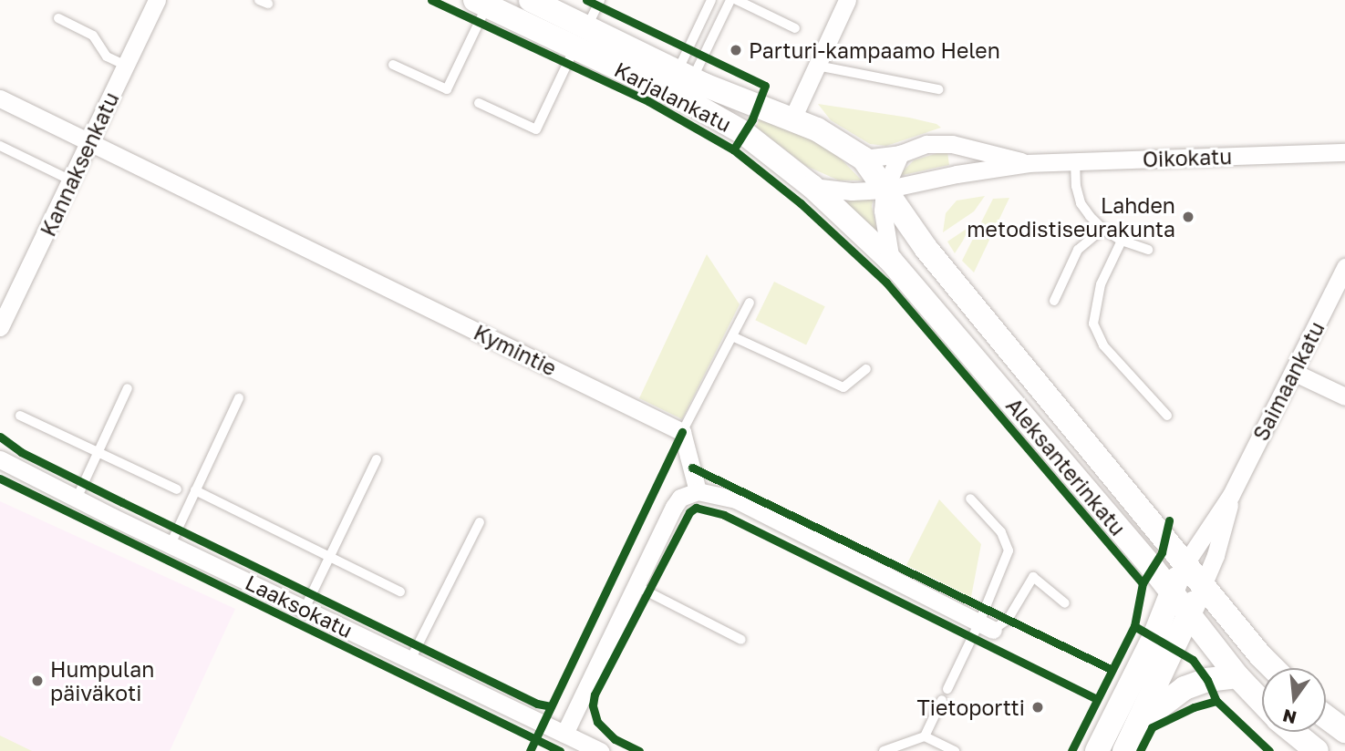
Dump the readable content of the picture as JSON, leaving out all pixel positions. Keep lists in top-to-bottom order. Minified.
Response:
{"streets":{"main road":["Karjalankatu","Saimaankatu","Aleksanterinkatu"],"street":["Oikokatu","Kannaksenkatu","Kymintie","Laaksokatu"]},"crossings":[["Karjalankatu","Oikokatu"],["Karjalankatu","Aleksanterinkatu"],["Oikokatu","Aleksanterinkatu"],["Kannaksenkatu","Kymintie"],["Saimaankatu","Aleksanterinkatu"]],"places":["Parturi-kampaamo Helen","Lahden metodistiseurakunta","Humpulan päiväkoti","Tietoportti"],"north":"bottom"}
